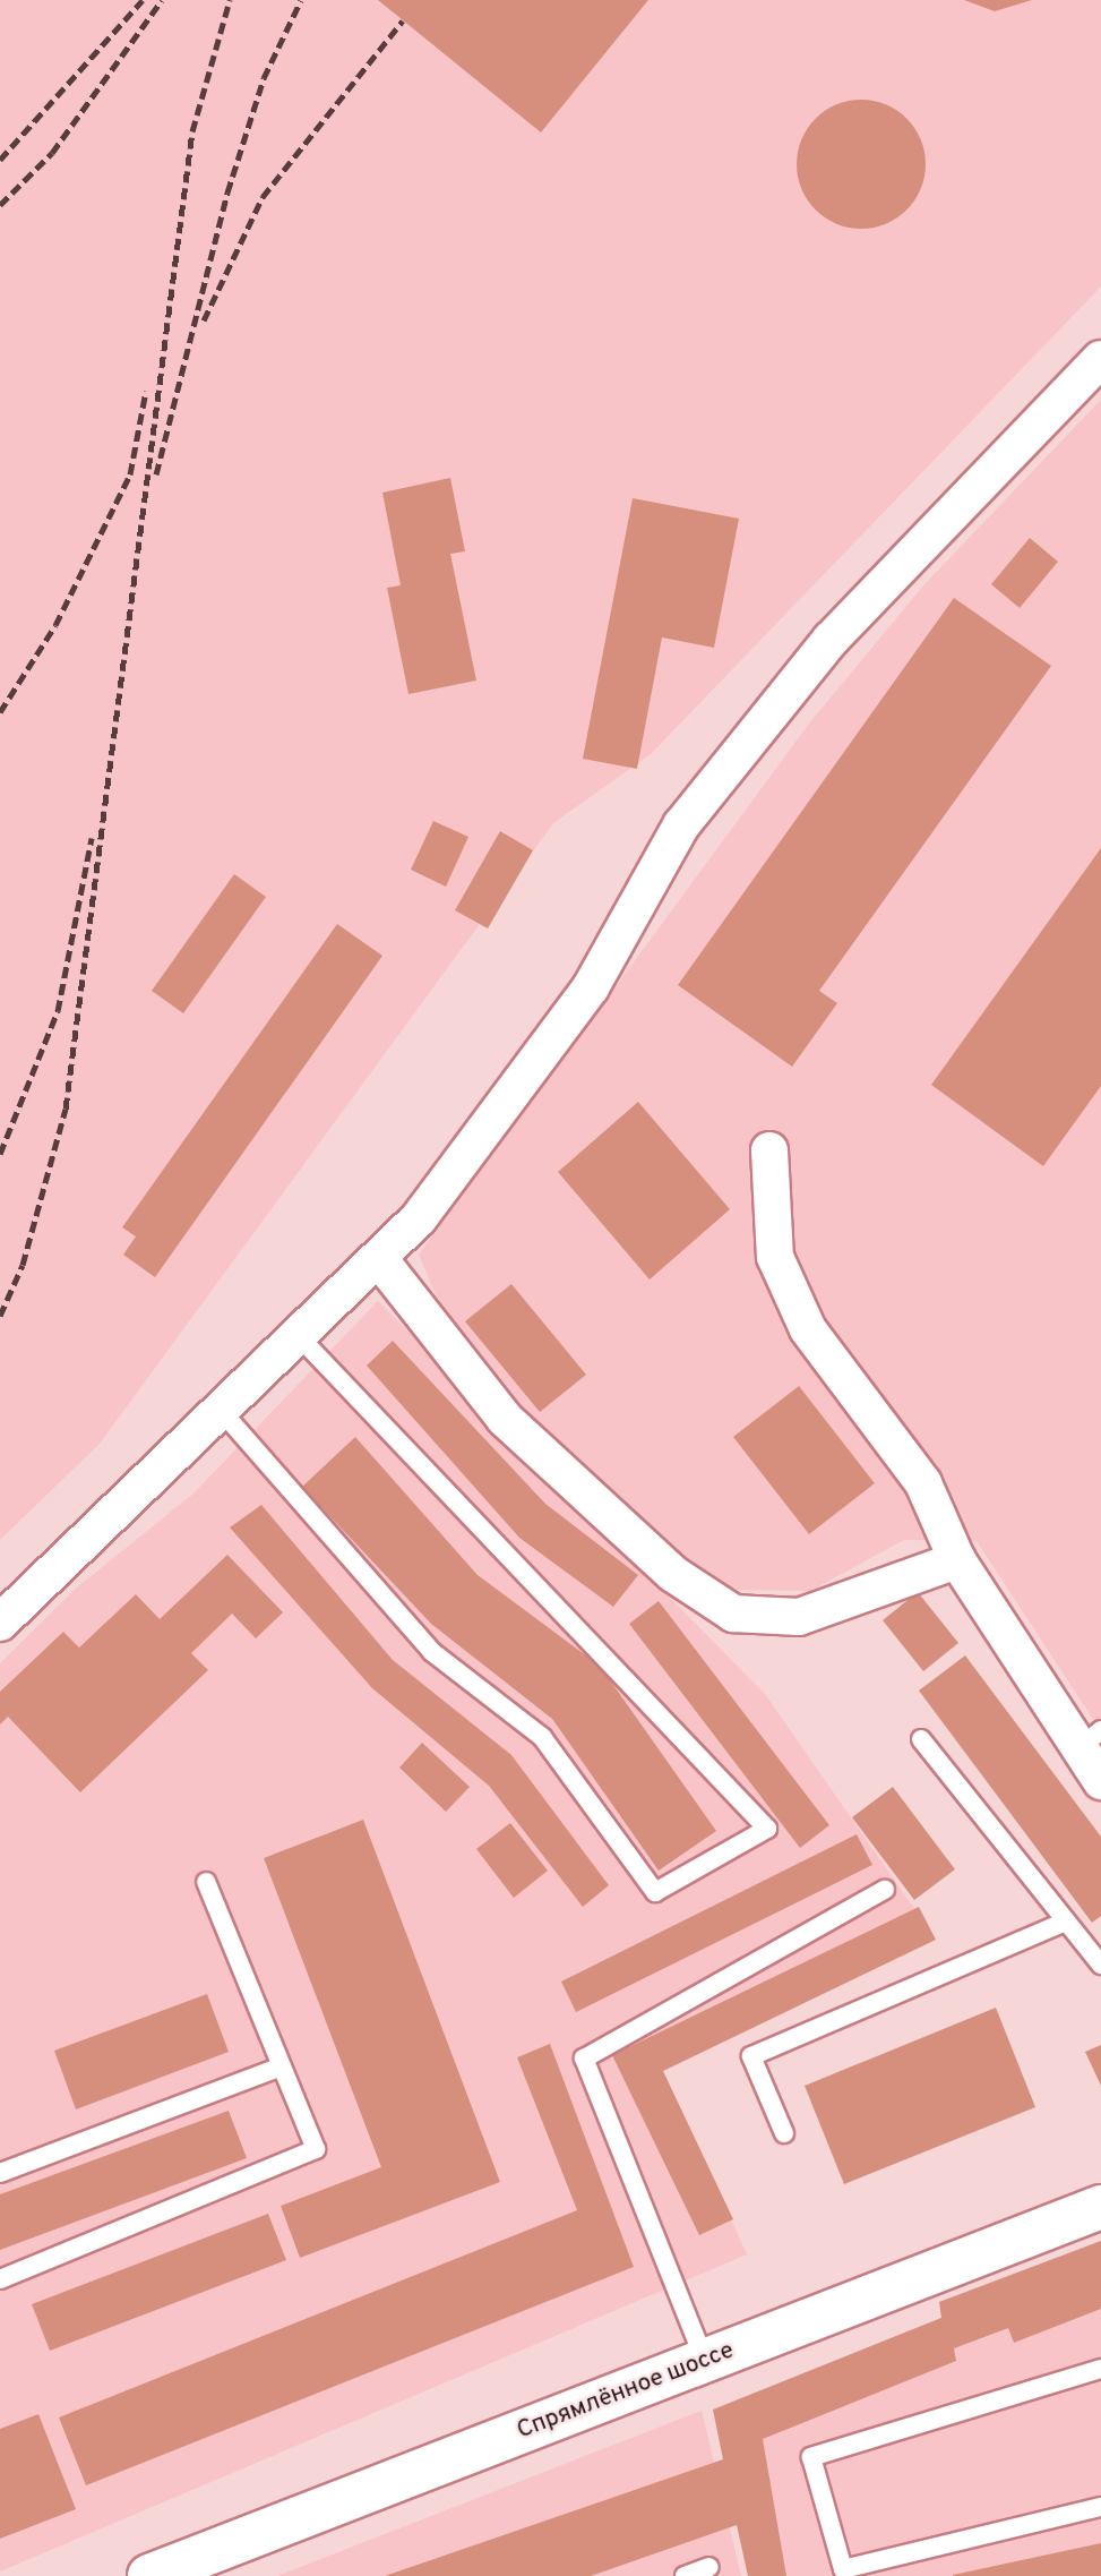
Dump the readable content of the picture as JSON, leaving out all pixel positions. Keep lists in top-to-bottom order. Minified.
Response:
{"streets":{"main road":["Спрямлённое шоссе"]}}
